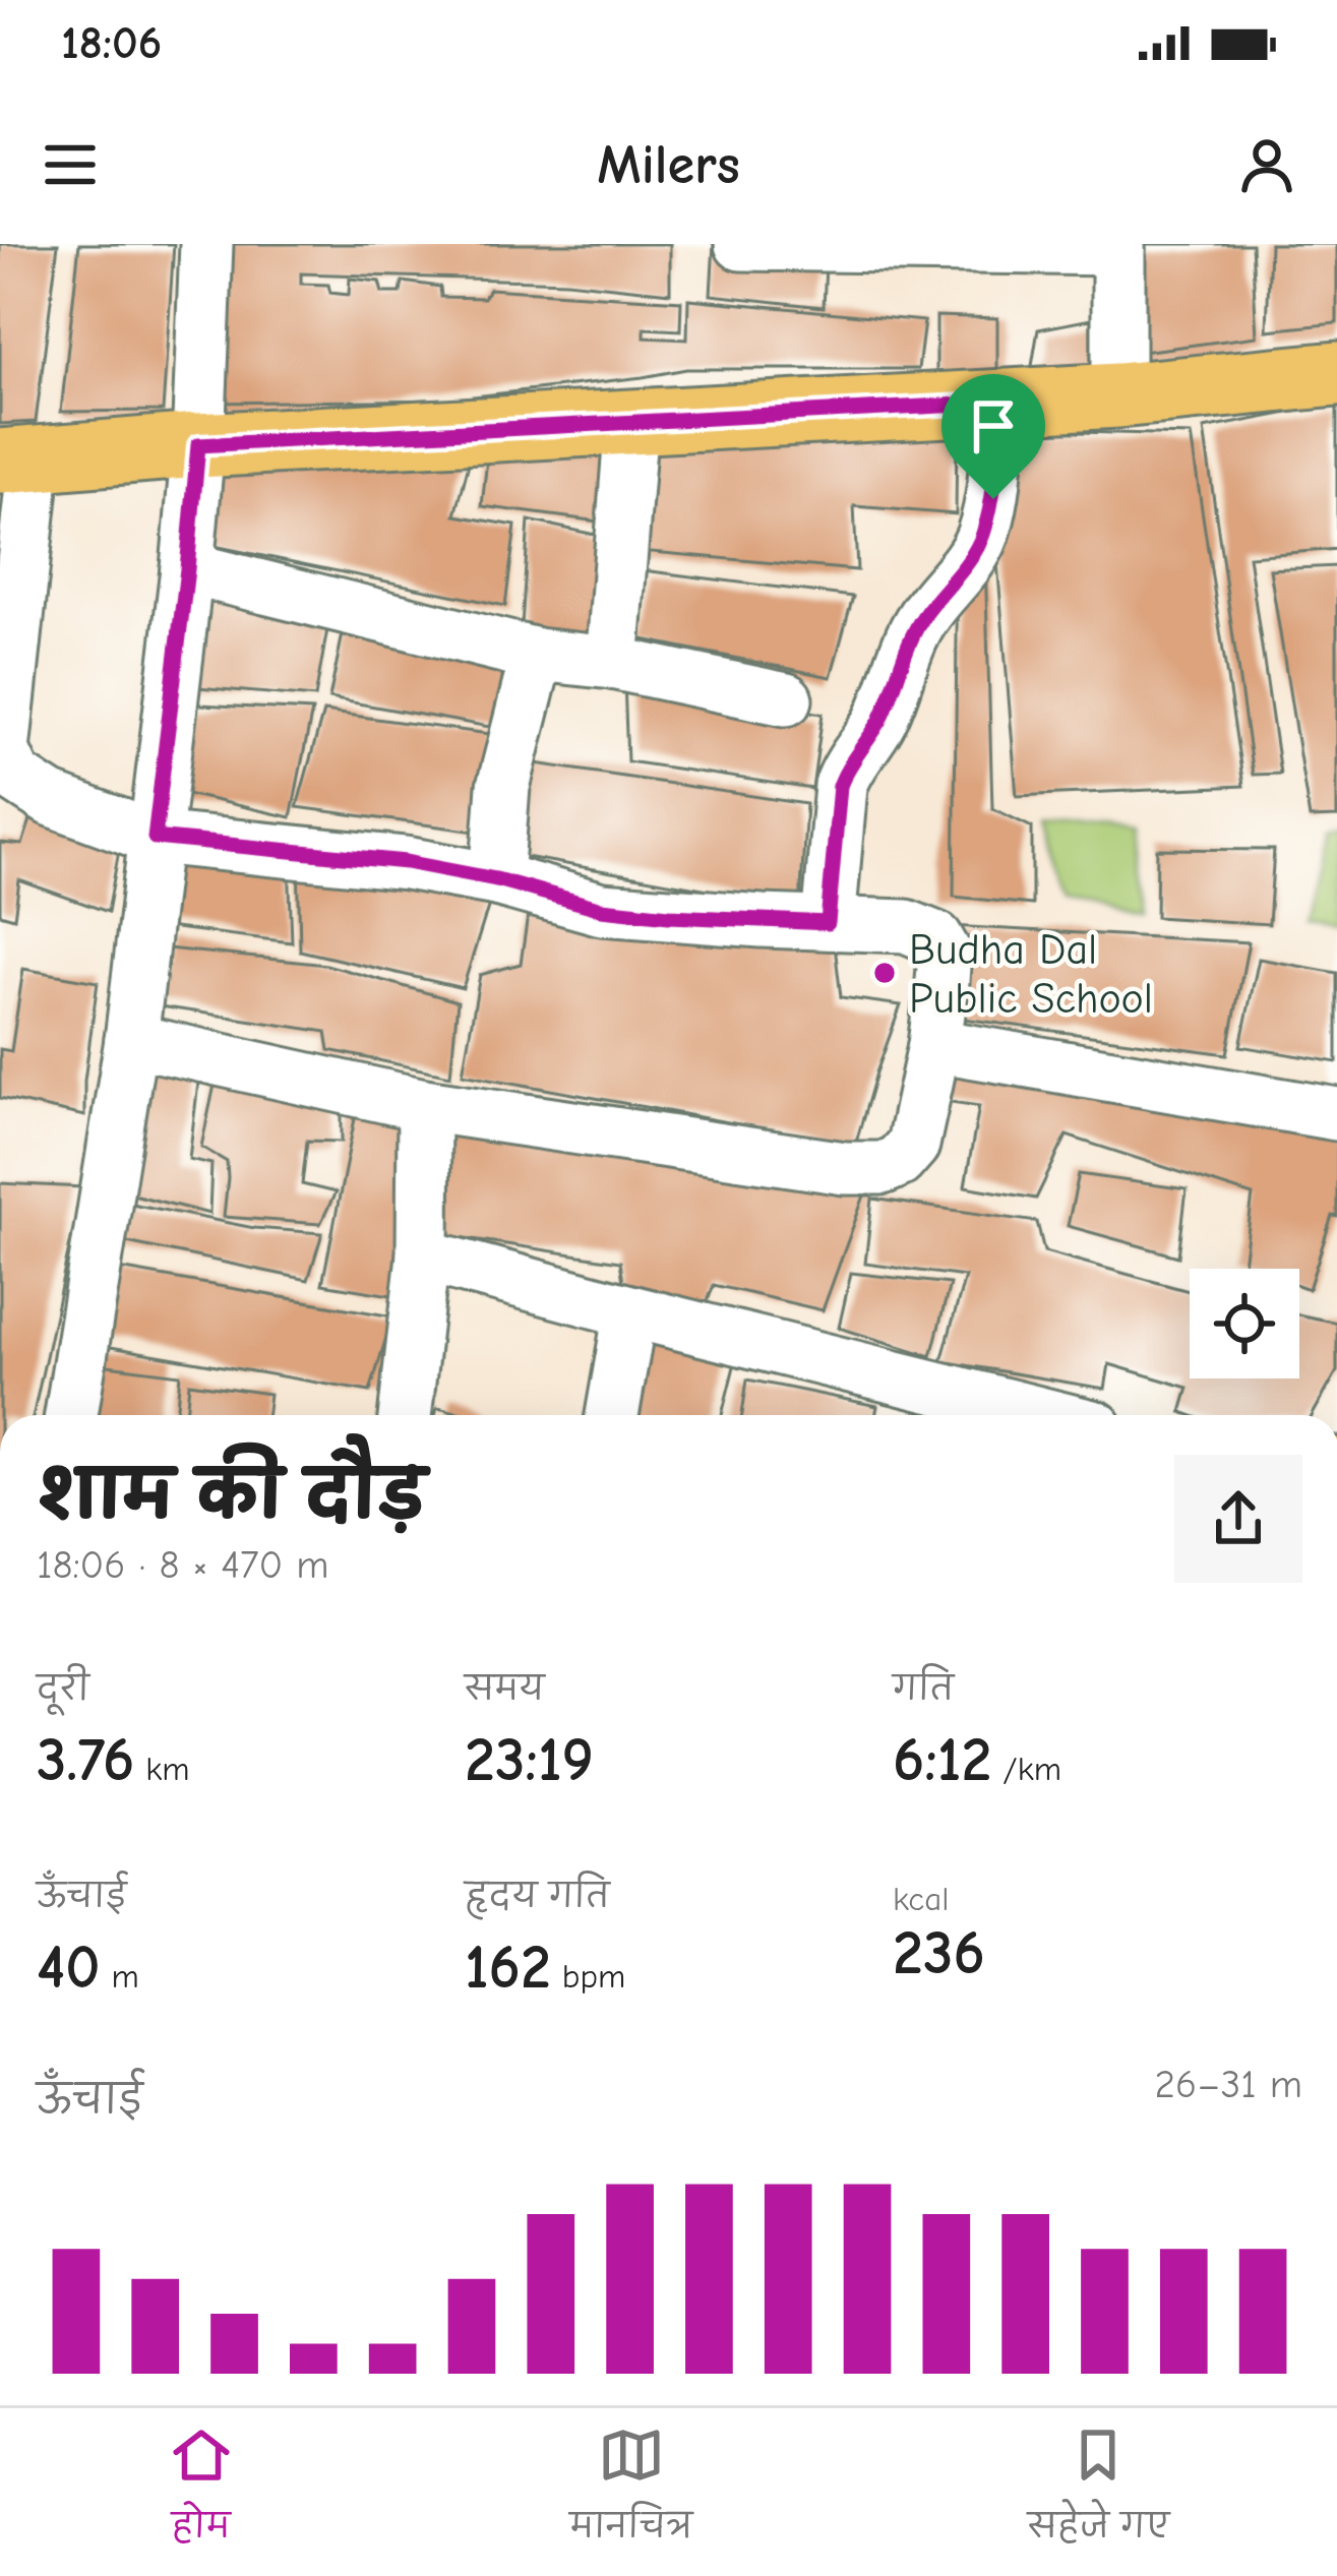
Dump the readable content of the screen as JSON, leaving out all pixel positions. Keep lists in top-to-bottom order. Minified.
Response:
{"places":["Budha Dal Public School"],"page":{"status":"18:06","header":"Milers","heading":["शाम की दौड़","18:06 · 8 × 470 m"],"stats":[["दूरी","3.76 km"],["समय","23:19"],["गति","6:12 /km"],["ऊँचाई","40 m"],["हृदय गति","162 bpm"],["kcal","236"]],"chart":["ऊँचाई","26–31 m"],"tabs":["होम","मानचित्र","सहेजे गए"]}}
